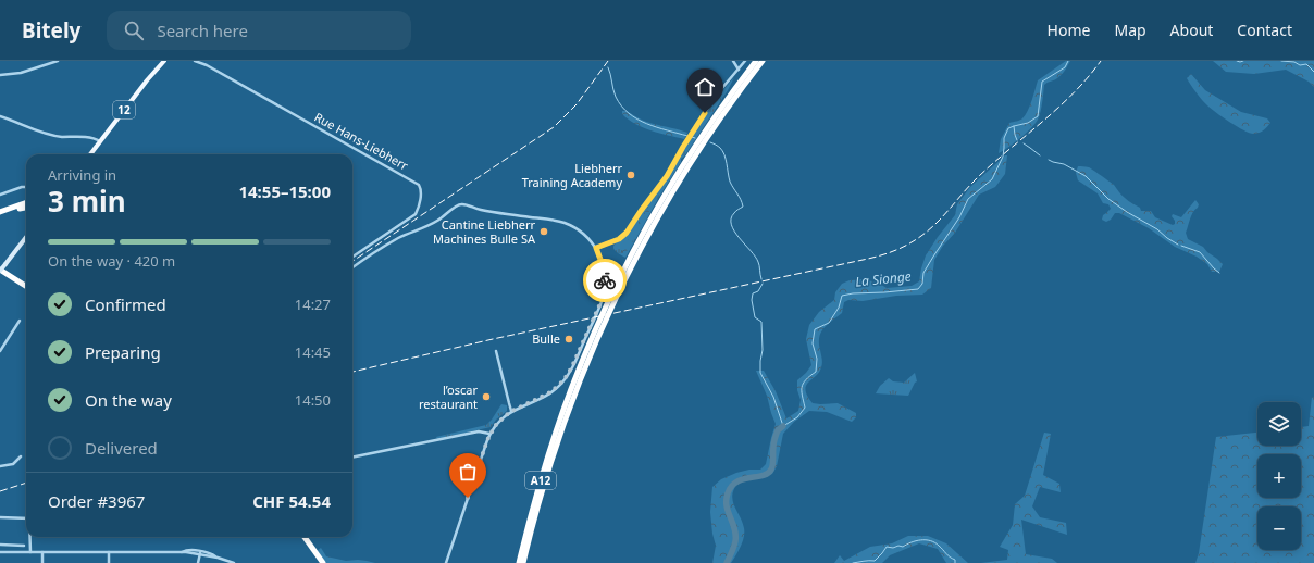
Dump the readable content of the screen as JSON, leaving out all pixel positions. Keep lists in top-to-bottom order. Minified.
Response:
{"streets":{"highway":["A12"],"main road":["12"],"street":["Rue Hans-Liebherr"]},"water":["La Sionge"],"places":["Liebherr Training Academy","Cantine Liebherr Machines Bulle SA","Bulle","l’oscar restaurant"],"page":{"header":"Bitely","search":"Search here","nav":["Home","Map","About","Contact"],"heading":["3 min","Arriving in","14:55–15:00"],"panel":["Order #3967","CHF 54.54"],"bar":"On the way · 420 m","list":[["Confirmed","14:27"],["Preparing","14:45"],["On the way","14:50"],"Delivered"],"map_buttons":["+","−"]}}
